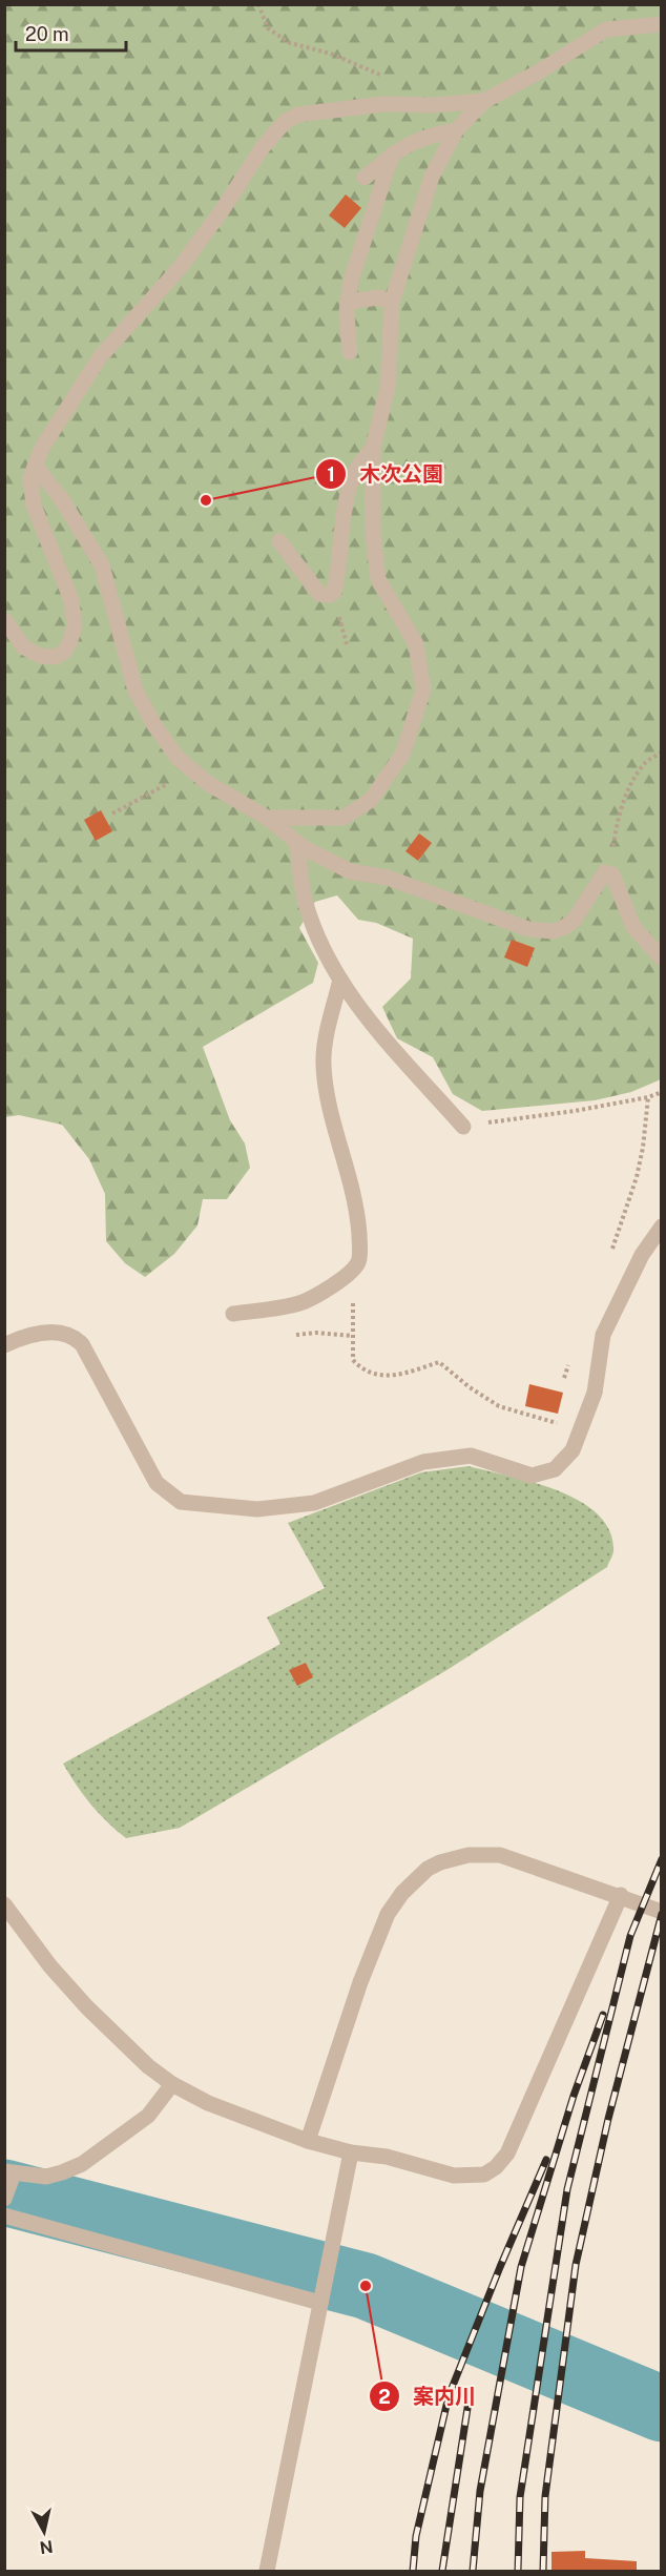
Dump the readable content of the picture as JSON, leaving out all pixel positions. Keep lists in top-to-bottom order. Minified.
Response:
{"places":["木次公園","案内川"],"scale_bar":"20 m","north":"bottom"}
